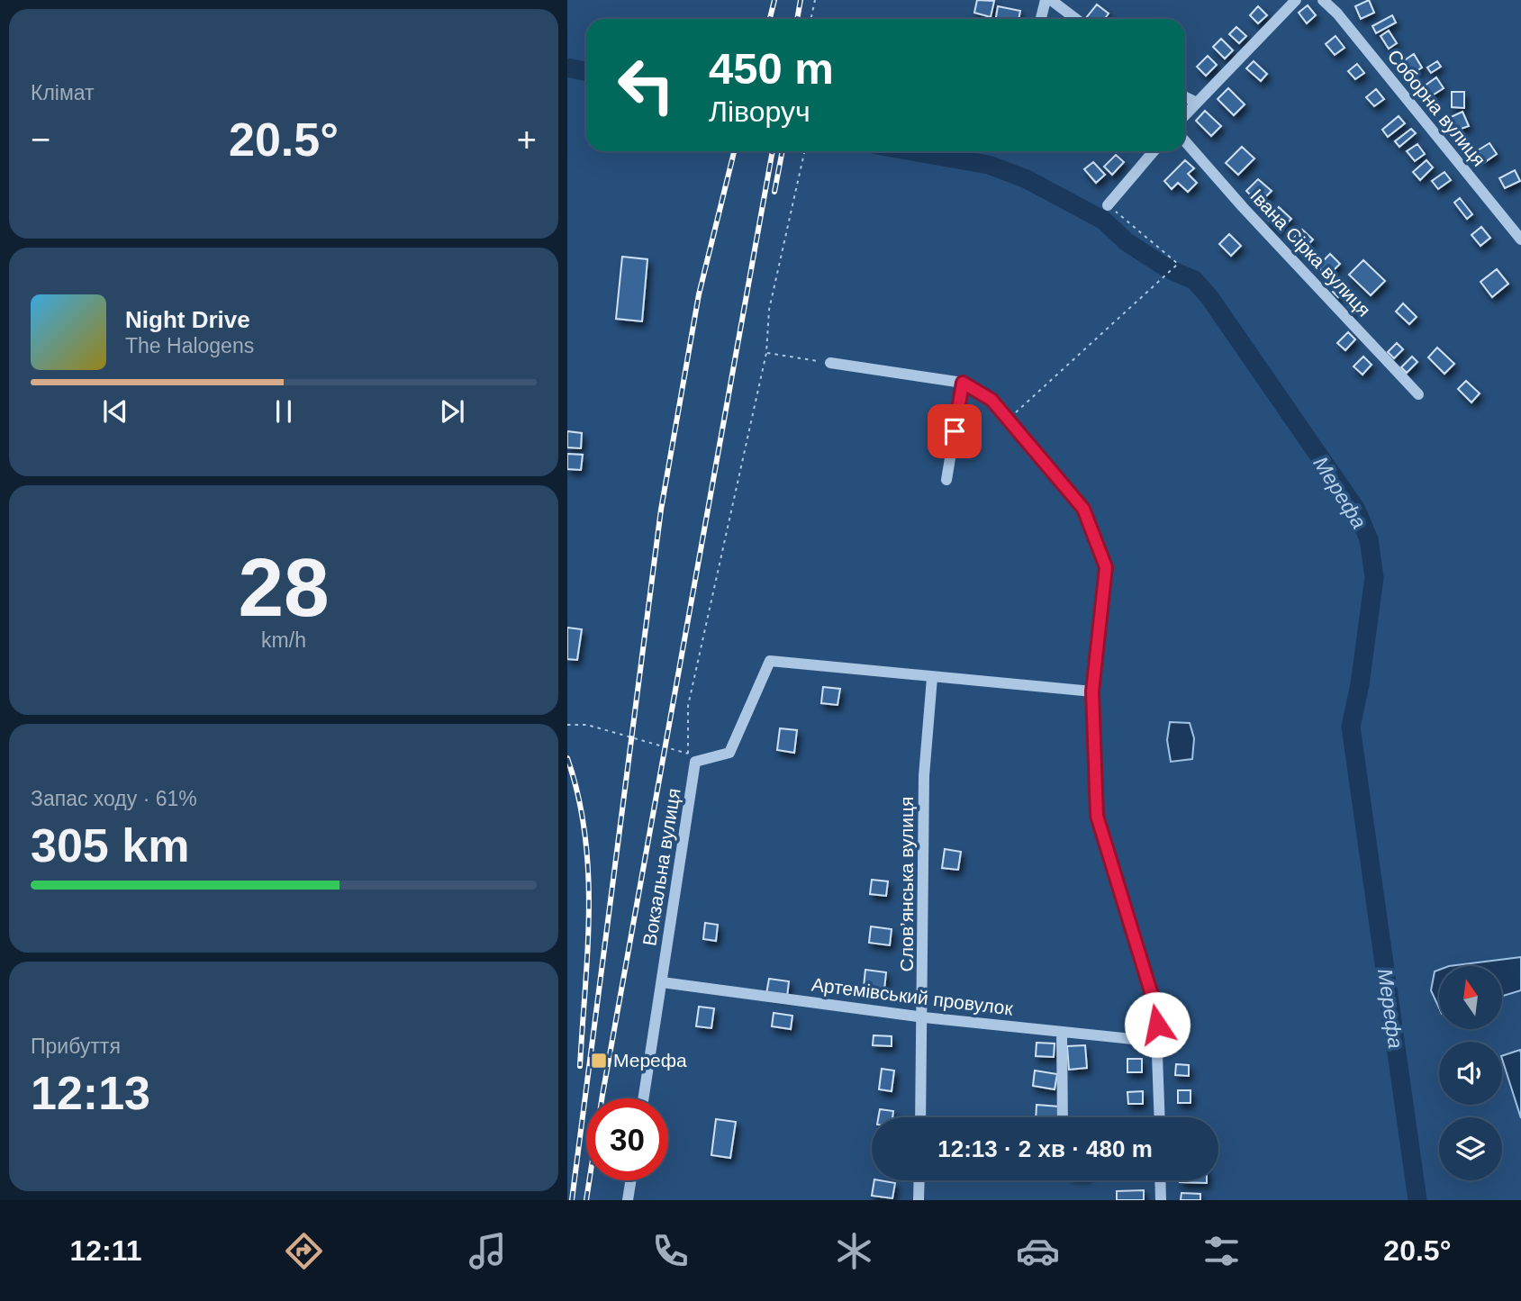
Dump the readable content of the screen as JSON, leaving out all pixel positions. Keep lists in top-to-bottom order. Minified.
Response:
{"streets":{"street":["Соборна вулиця","Івана Сірка вулиця","Вокзальна вулиця","Слов’янська вулиця","Артемівський провулок"]},"crossings":[["Вокзальна вулиця","Слов’янська вулиця"],["Вокзальна вулиця","Артемівський провулок"],["Слов’янська вулиця","Артемівський провулок"]],"water":["Мерефа"],"places":{"transit":["Мерефа"]},"north":"top","page":{"tile":["Клімат",["28","km/h"],["Запас ходу · 61%","305 km"],["Прибуття","12:13"]],"turn":["450 m","Ліворуч"],"heat":["−","20.5°","+"],"song":["Night Drive","The Halogens"],"limit":"30","trip":"12:13 · 2 хв · 480 m","tabs":["12:11","20.5°"]}}
